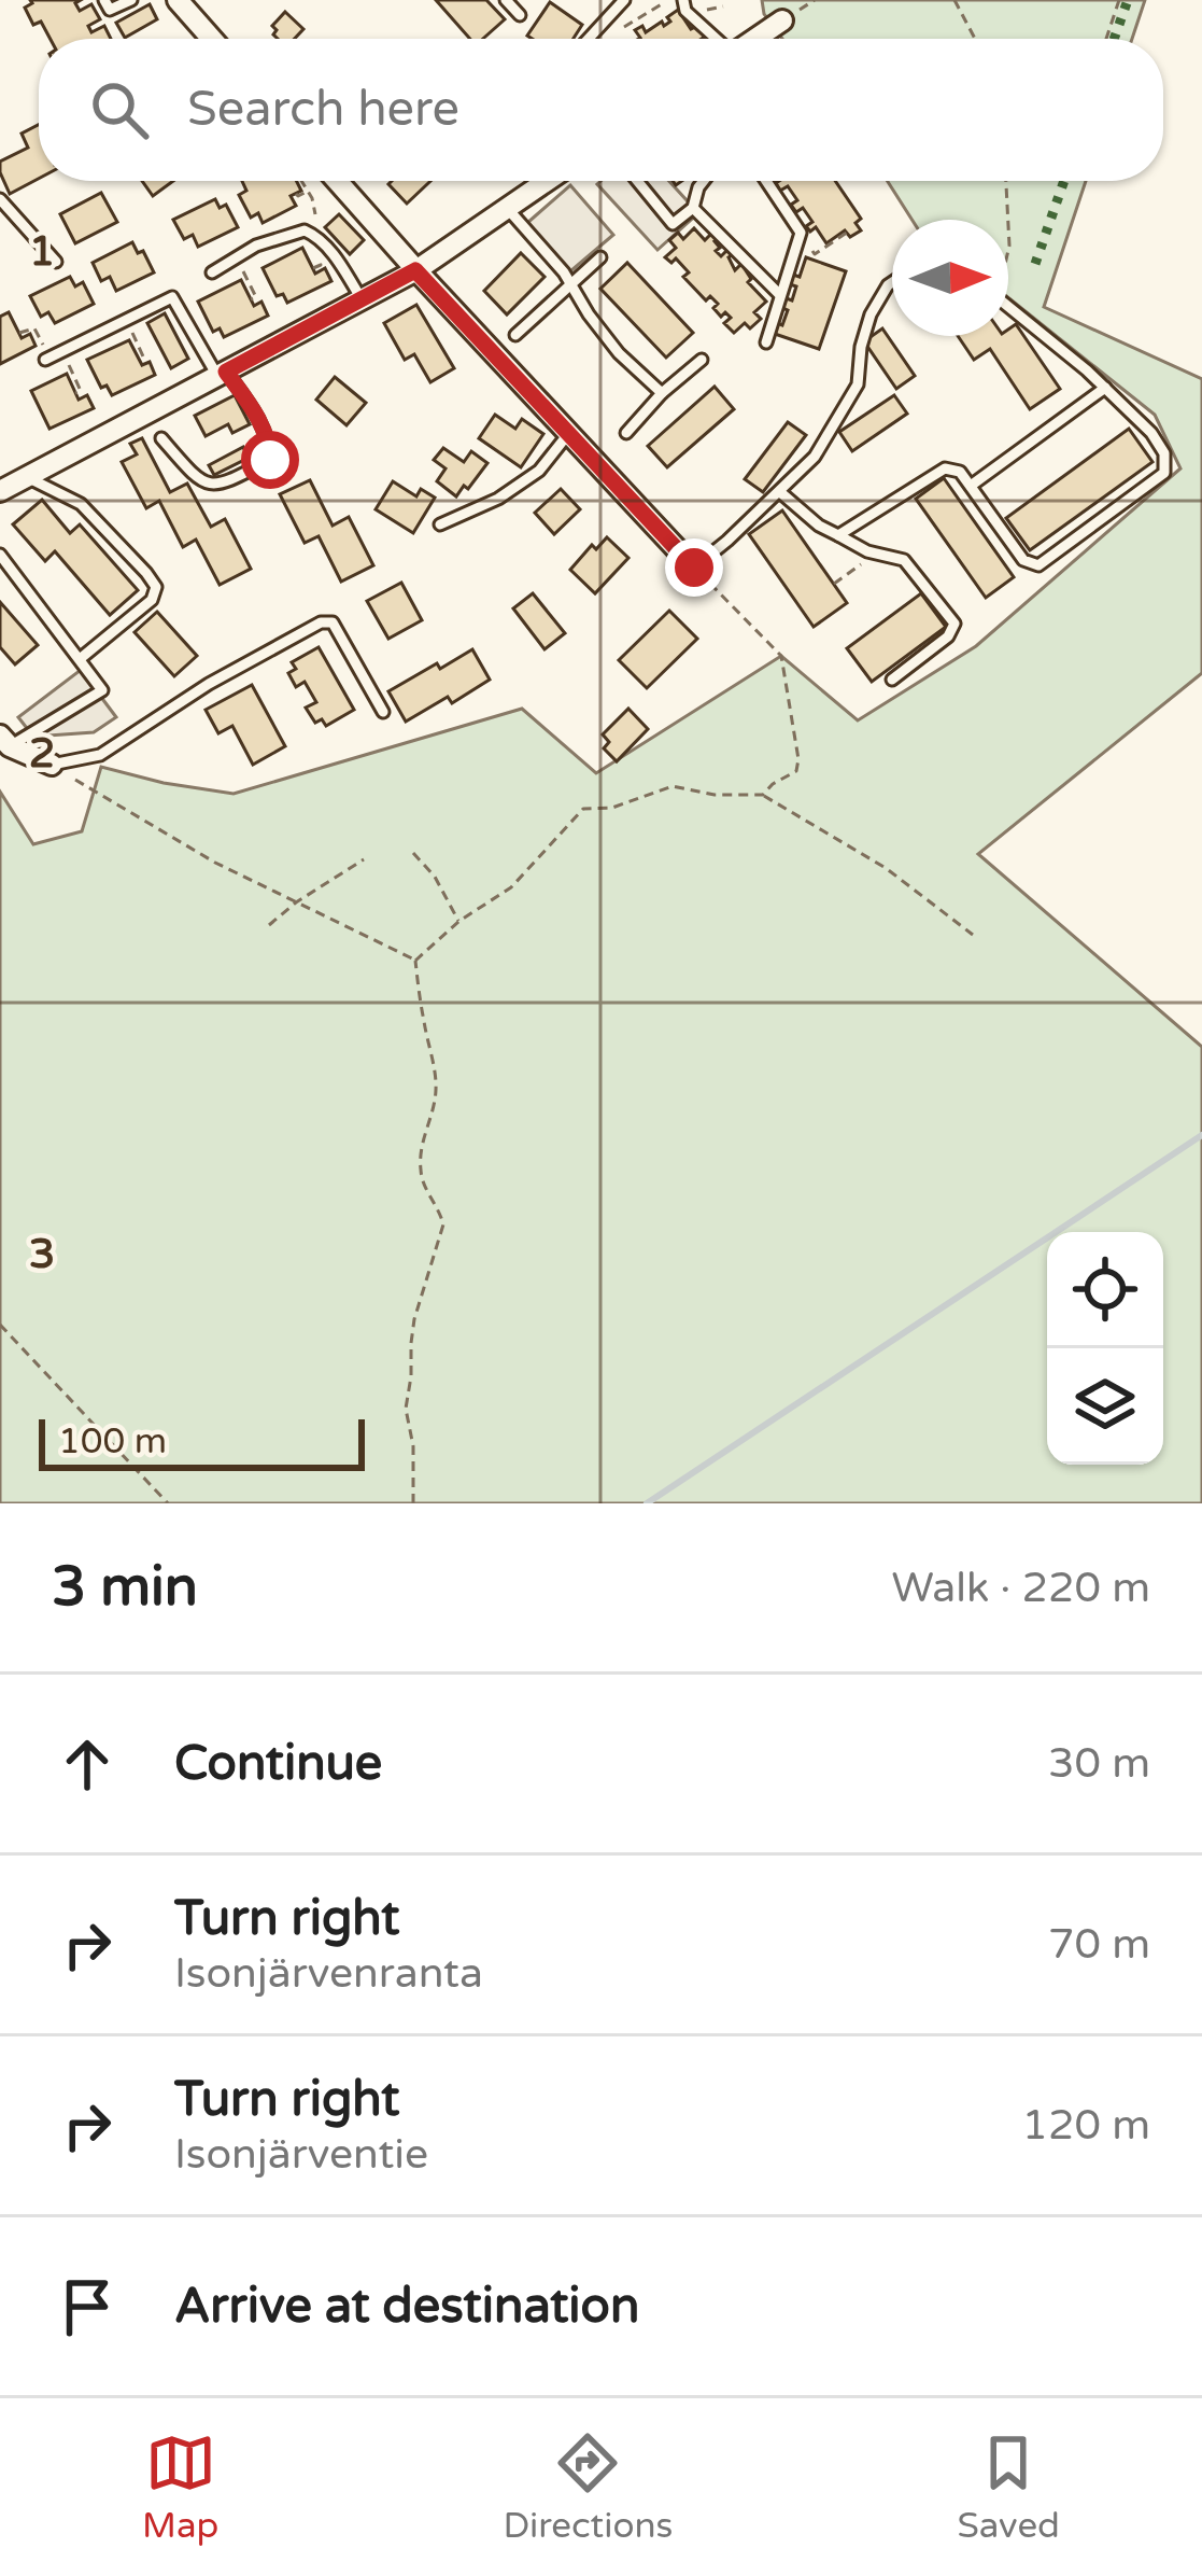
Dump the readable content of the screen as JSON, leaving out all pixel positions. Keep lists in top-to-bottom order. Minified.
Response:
{"scale_bar":"100 m","north":"right","page":{"search":"Search here","scale":"100 m","heading":["3 min","Walk · 220 m"],"list":[["Continue","30 m"],["Turn right","Isonjärvenranta","70 m"],["Turn right","Isonjärventie","120 m"],"Arrive at destination"],"nav":["Map","Directions","Saved"]},"grid":{"rows":["1","2","3"]}}
